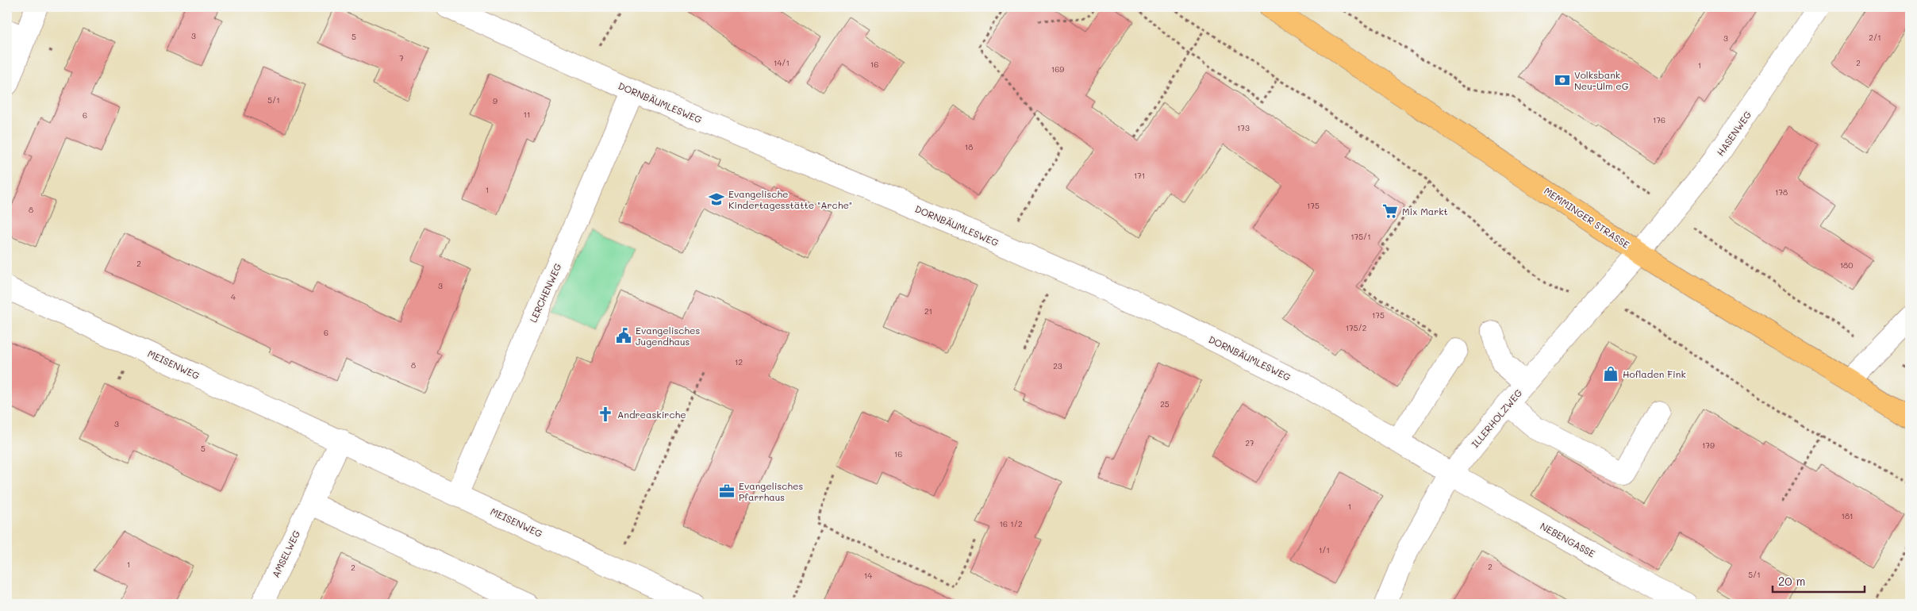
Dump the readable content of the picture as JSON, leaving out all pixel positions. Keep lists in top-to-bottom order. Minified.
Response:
{"streets":{"main road":["MEMMINGER STRASSE"],"street":["DORNBÄUMLESWEG","HASENWEG","LERCHENWEG","MEISENWEG","ILLERHOLZWEG","NEBENGASSE","AMSELWEG"]},"crossings":[["DORNBÄUMLESWEG","LERCHENWEG"],["DORNBÄUMLESWEG","ILLERHOLZWEG"],["DORNBÄUMLESWEG","NEBENGASSE"],["HASENWEG","MEMMINGER STRASSE"],["HASENWEG","ILLERHOLZWEG"],["MEMMINGER STRASSE","ILLERHOLZWEG"],["LERCHENWEG","MEISENWEG"],["ILLERHOLZWEG","NEBENGASSE"]],"places":{"bank":["Volksbank Neu-Ulm eG"],"school or university":["Evangelische Kindertagesstätte \"Arche\""],"supermarket":["Mix Markt"],"public building":["Evangelisches Jugendhaus"],"shop":["Hofladen Fink"],"church":["Andreaskirche"],"office":["Evangelisches Pfarrhaus"]},"house_numbers":["3","5","2/1","3","7","14/1","2","16","1","169","5/1","9","11","6","176","173","18","171","1","178","175","8","175/1","2","180","3","4","21","175","175/2","6","12","8","23","25","3","27","179","5","16","1","181","16 1/2","1/1","1","2","2","5/1","14"],"scale_bar":"20 m"}
